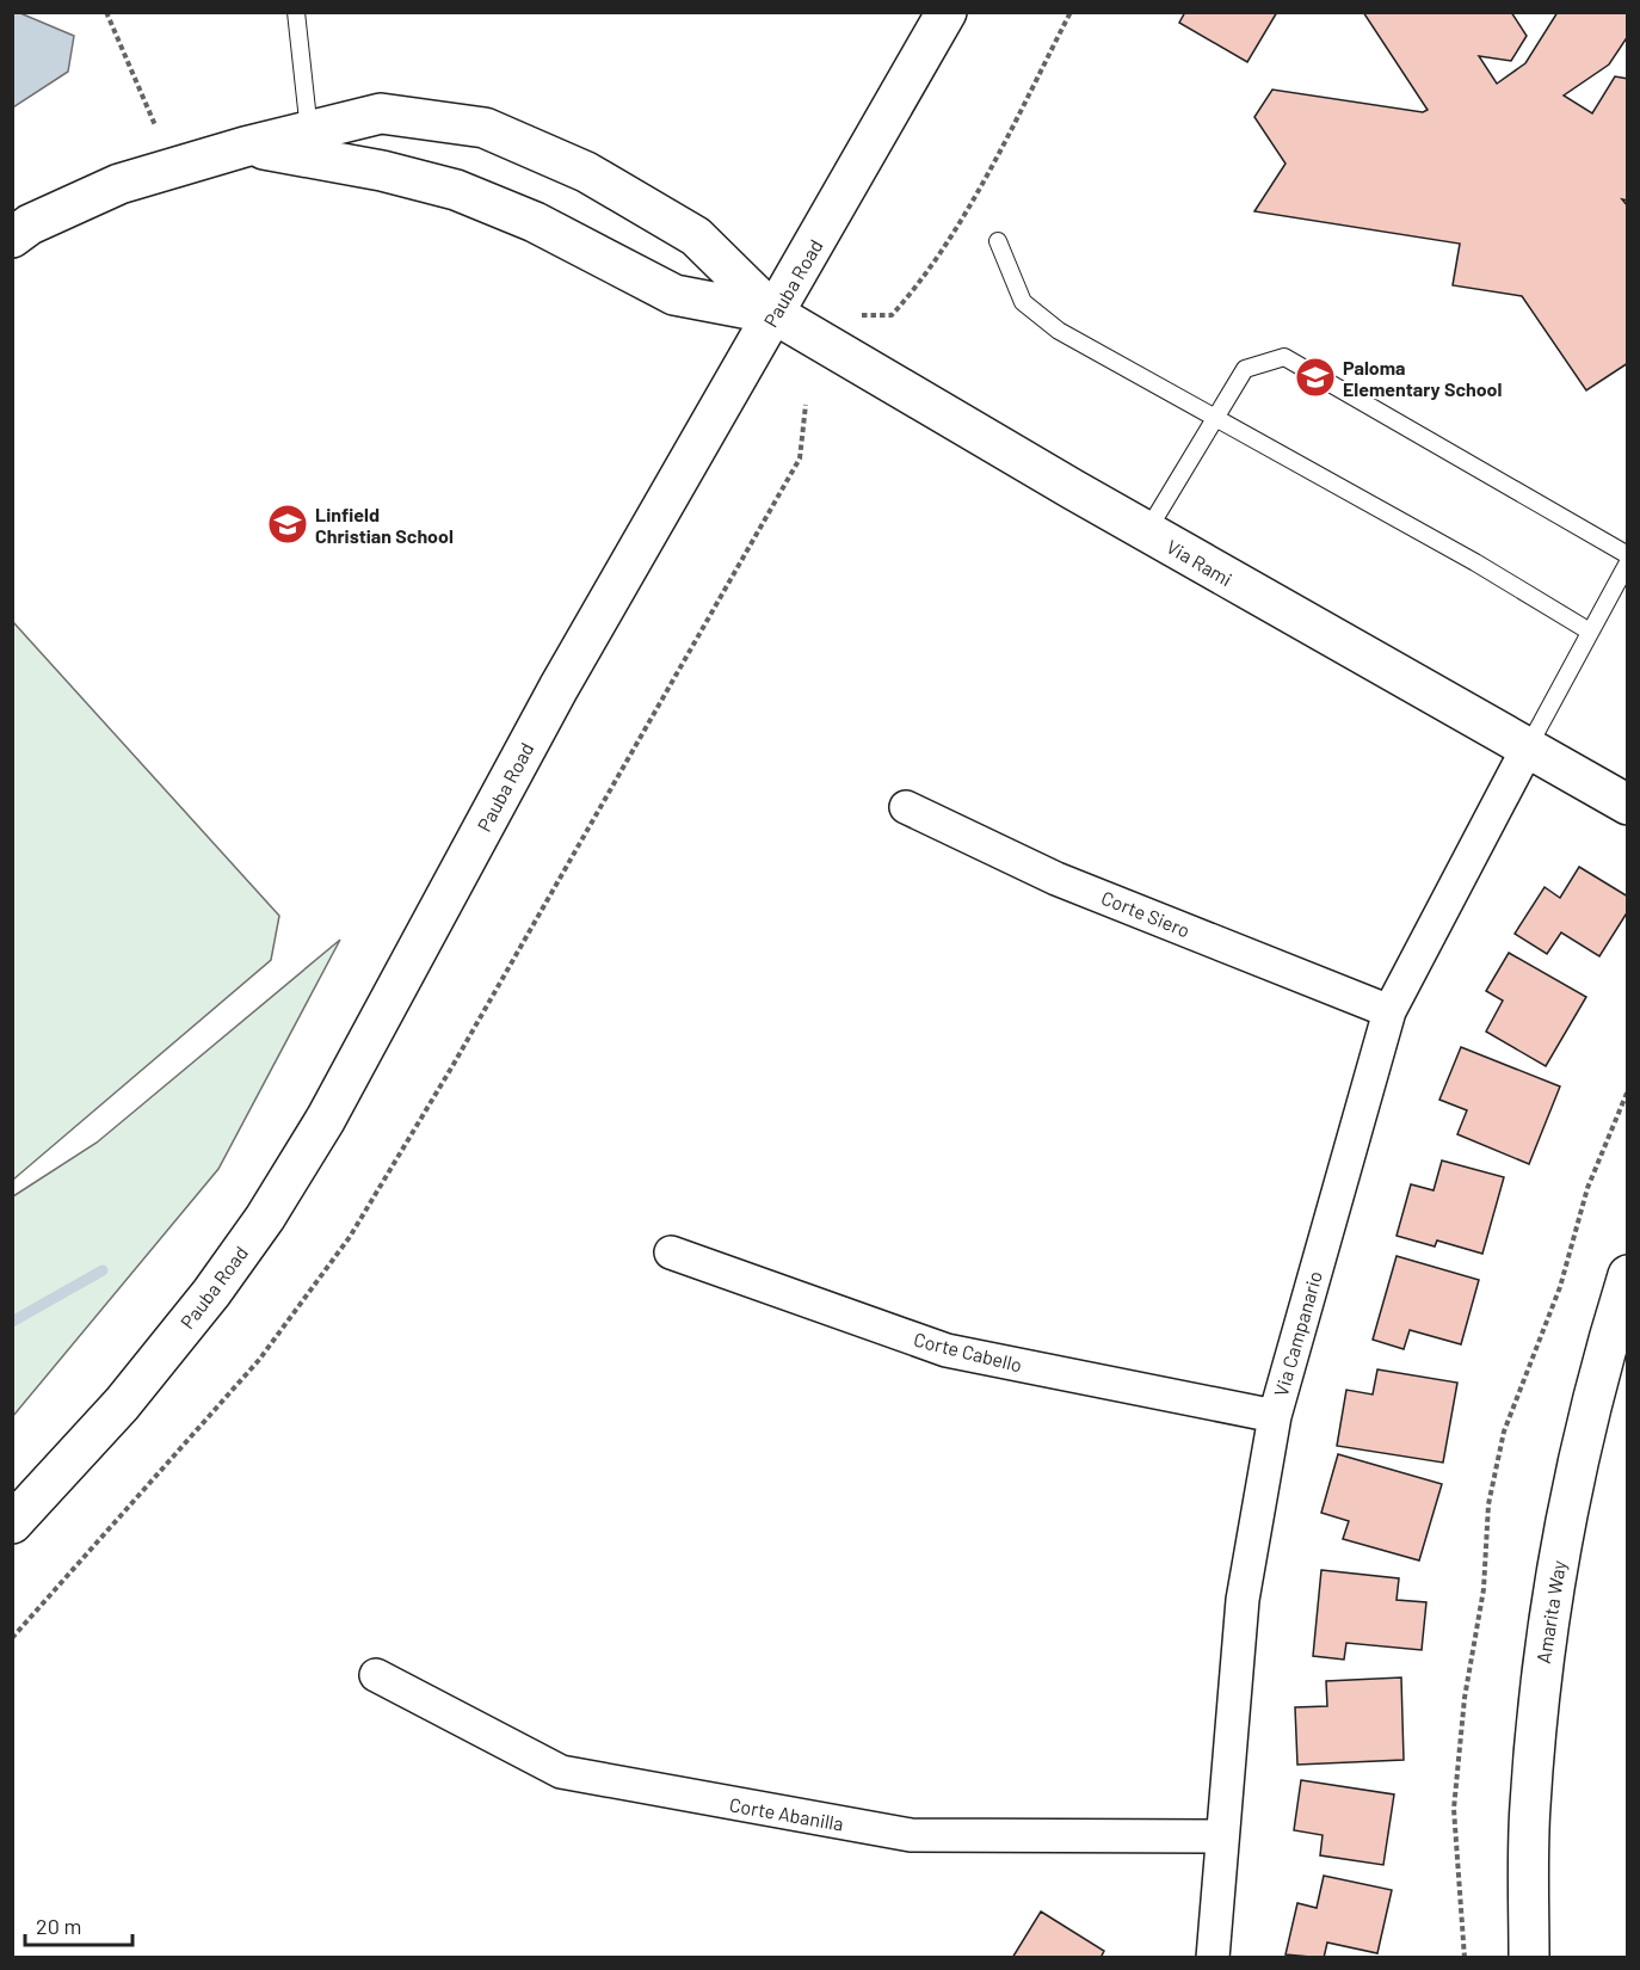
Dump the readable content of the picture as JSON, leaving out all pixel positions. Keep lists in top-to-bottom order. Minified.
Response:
{"streets":{"street":["Pauba Road","Via Rami","Corte Siero","Via Campanario","Corte Cabello","Amarita Way","Corte Abanilla"]},"crossings":[["Pauba Road","Via Rami"],["Via Rami","Via Campanario"],["Corte Siero","Via Campanario"],["Via Campanario","Corte Cabello"],["Via Campanario","Corte Abanilla"]],"places":{"school or university":["Paloma Elementary School","Linfield Christian School"]},"scale_bar":"20 m"}
